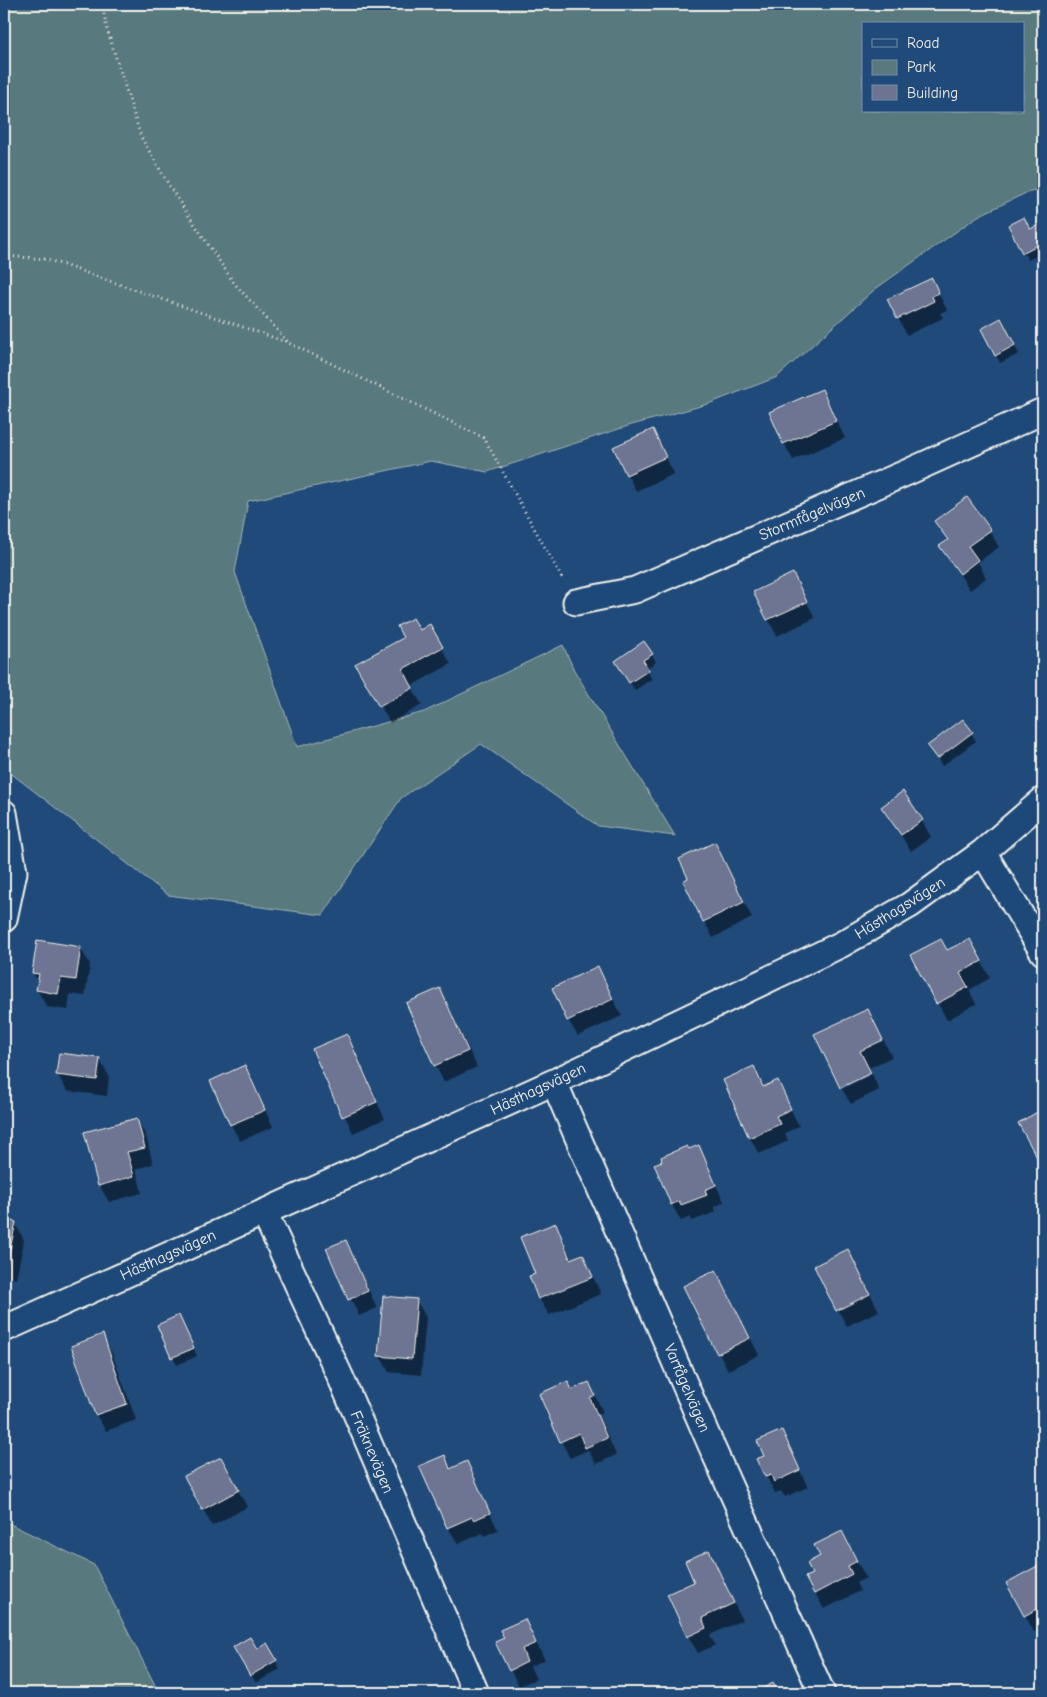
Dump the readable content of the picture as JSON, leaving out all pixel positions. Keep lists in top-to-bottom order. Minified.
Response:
{"streets":{"street":["Stormfågelvägen","Hästhagsvägen","Varfågelvägen","Fräknevägen"]},"crossings":[["Hästhagsvägen","Varfågelvägen"],["Hästhagsvägen","Fräknevägen"]],"legend":["Road","Park","Building"]}
